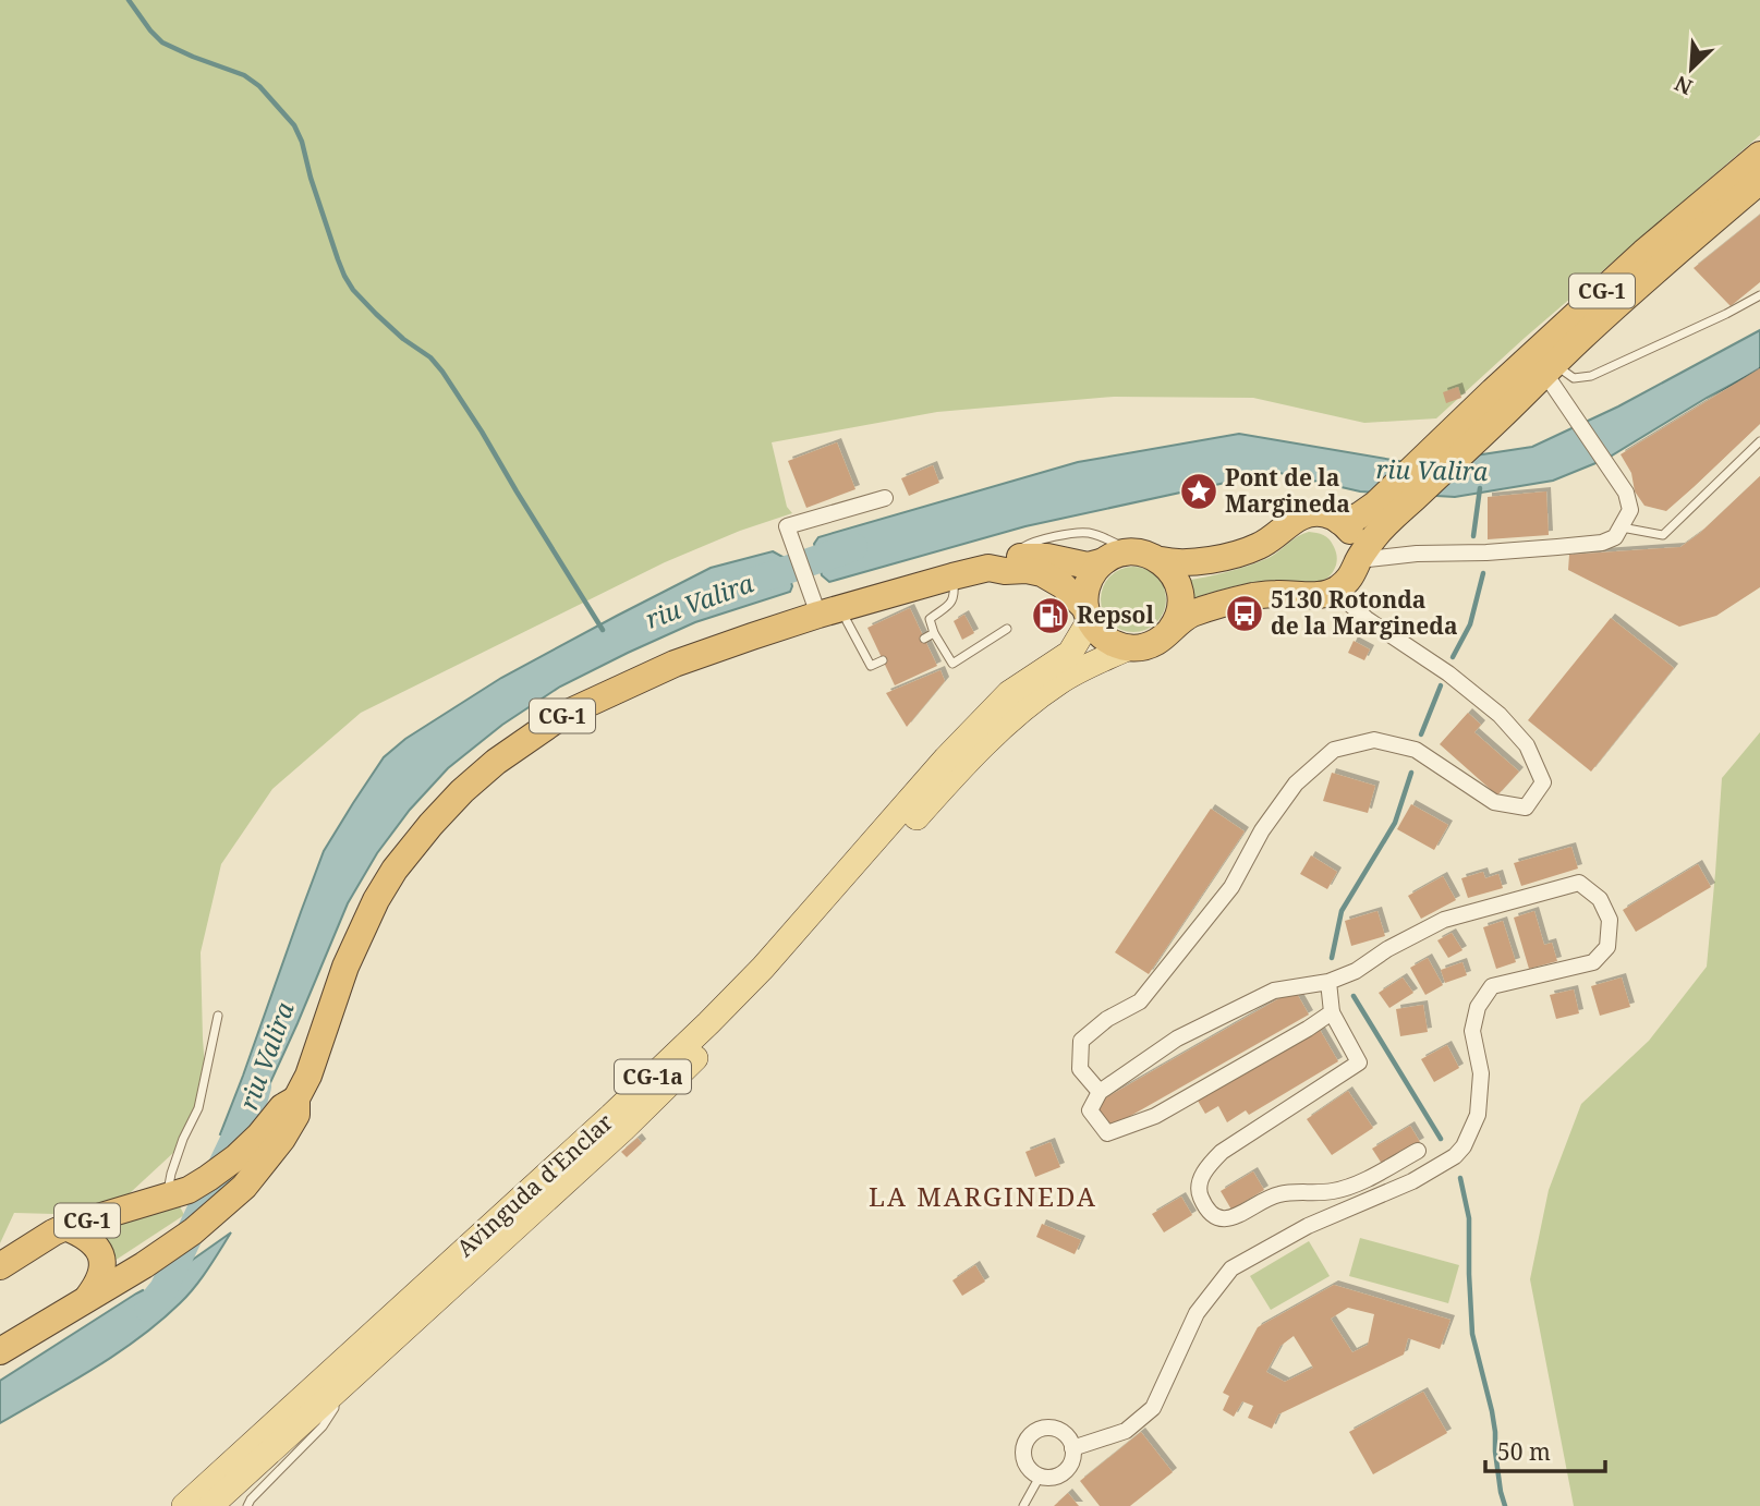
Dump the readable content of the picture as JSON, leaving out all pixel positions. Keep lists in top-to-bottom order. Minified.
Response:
{"streets":{"highway":["CG-1"],"main road":["CG-1a","Avinguda d'Enclar"]},"crossings":[["CG-1","Avinguda d'Enclar"]],"districts":["LA MARGINEDA"],"water":["riu Valira"],"places":{"place":["Pont de la Margineda"],"bus stop":["5130 Rotonda de la Margineda"],"fuel station":["Repsol"]},"scale_bar":"50 m","north":"bottom left"}
